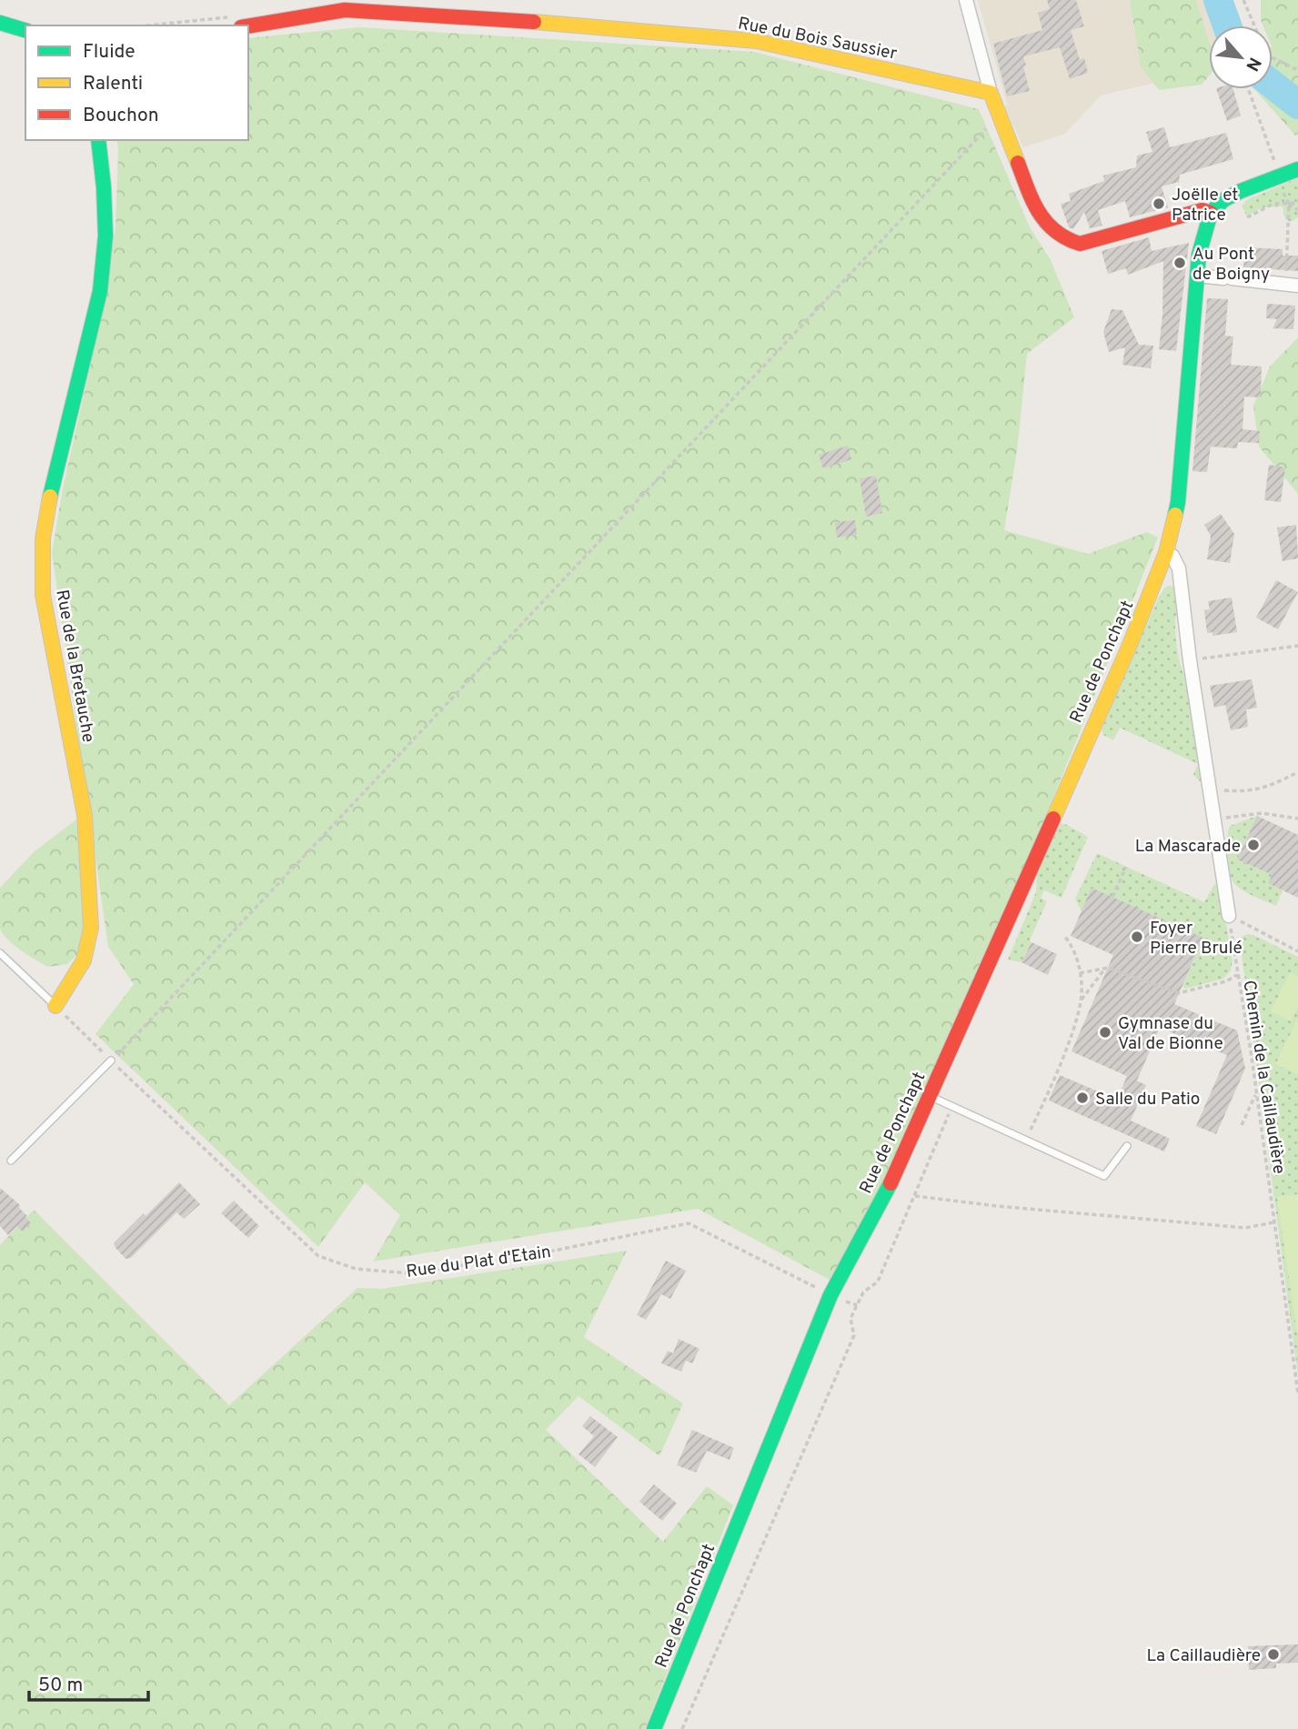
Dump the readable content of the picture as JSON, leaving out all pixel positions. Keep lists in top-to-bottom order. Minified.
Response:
{"streets":{"street":["Rue du Bois Saussier","Rue de Ponchapt","Rue de la Bretauche"],"path":["Chemin de la Caillaudière","Rue du Plat d'Etain"]},"crossings":[["Rue de Ponchapt","Rue du Plat d'Etain"],["Rue de la Bretauche","Rue du Plat d'Etain"]],"places":["Joëlle et Patrice","Au Pont de Boigny","La Mascarade","Foyer Pierre Brulé","Gymnase du Val de Bionne","Salle du Patio","La Caillaudière"],"legend":["Fluide","Ralenti","Bouchon"],"scale_bar":"50 m","north":"bottom right"}
